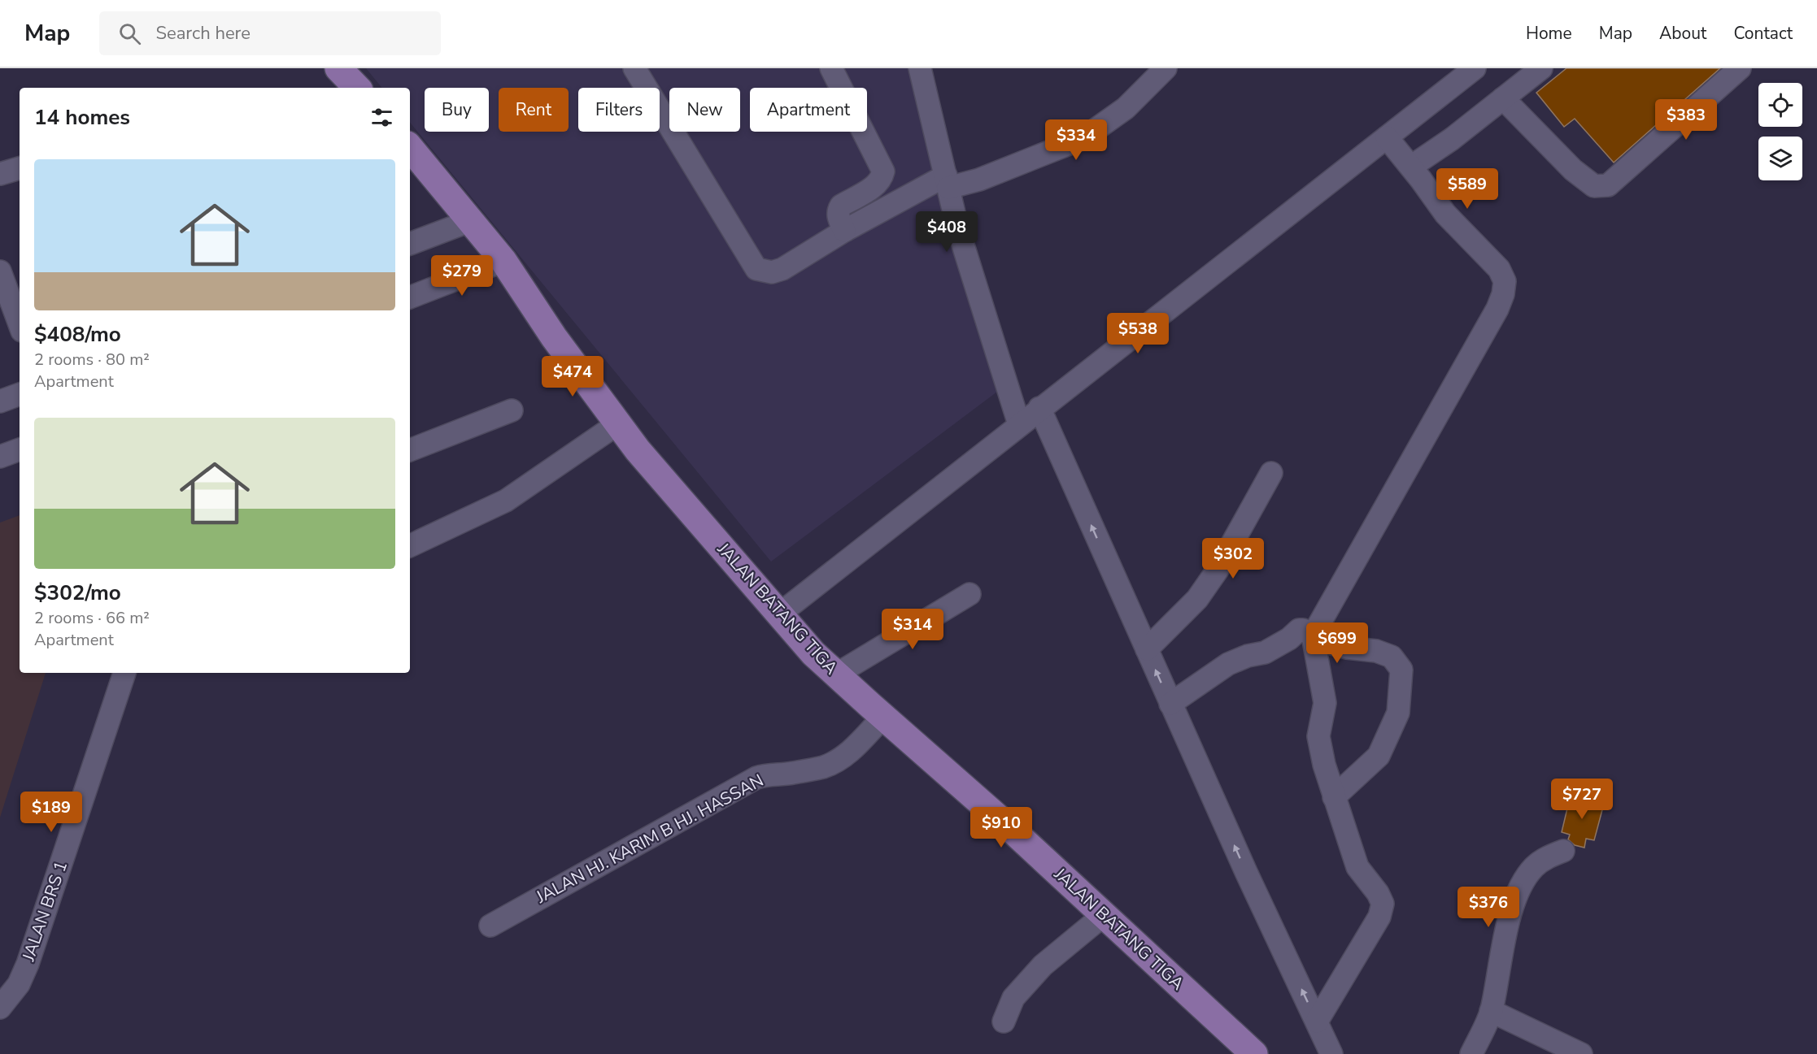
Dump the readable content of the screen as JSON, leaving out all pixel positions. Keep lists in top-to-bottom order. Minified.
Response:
{"streets":{"main road":["JALAN BATANG TIGA"],"street":["JALAN HJ. KARIM B HJ. HASSAN","JALAN BRS 1"]},"crossings":[["JALAN BATANG TIGA","JALAN HJ. KARIM B HJ. HASSAN"]],"page":{"header":"Map","search":"Search here","nav":["Home","Map","About","Contact"],"chip":["Buy","Rent","Filters","New","Apartment"],"heading":"14 homes","price":["$383","$334","$589","$408","$279","$538","$474","$302","$314","$699","$727","$189","$910","$376"],"list":[{"name":"$408/mo","note":"2 rooms · 80 m² · Apartment"},{"name":"$302/mo","note":"2 rooms · 66 m² · Apartment"}]}}
